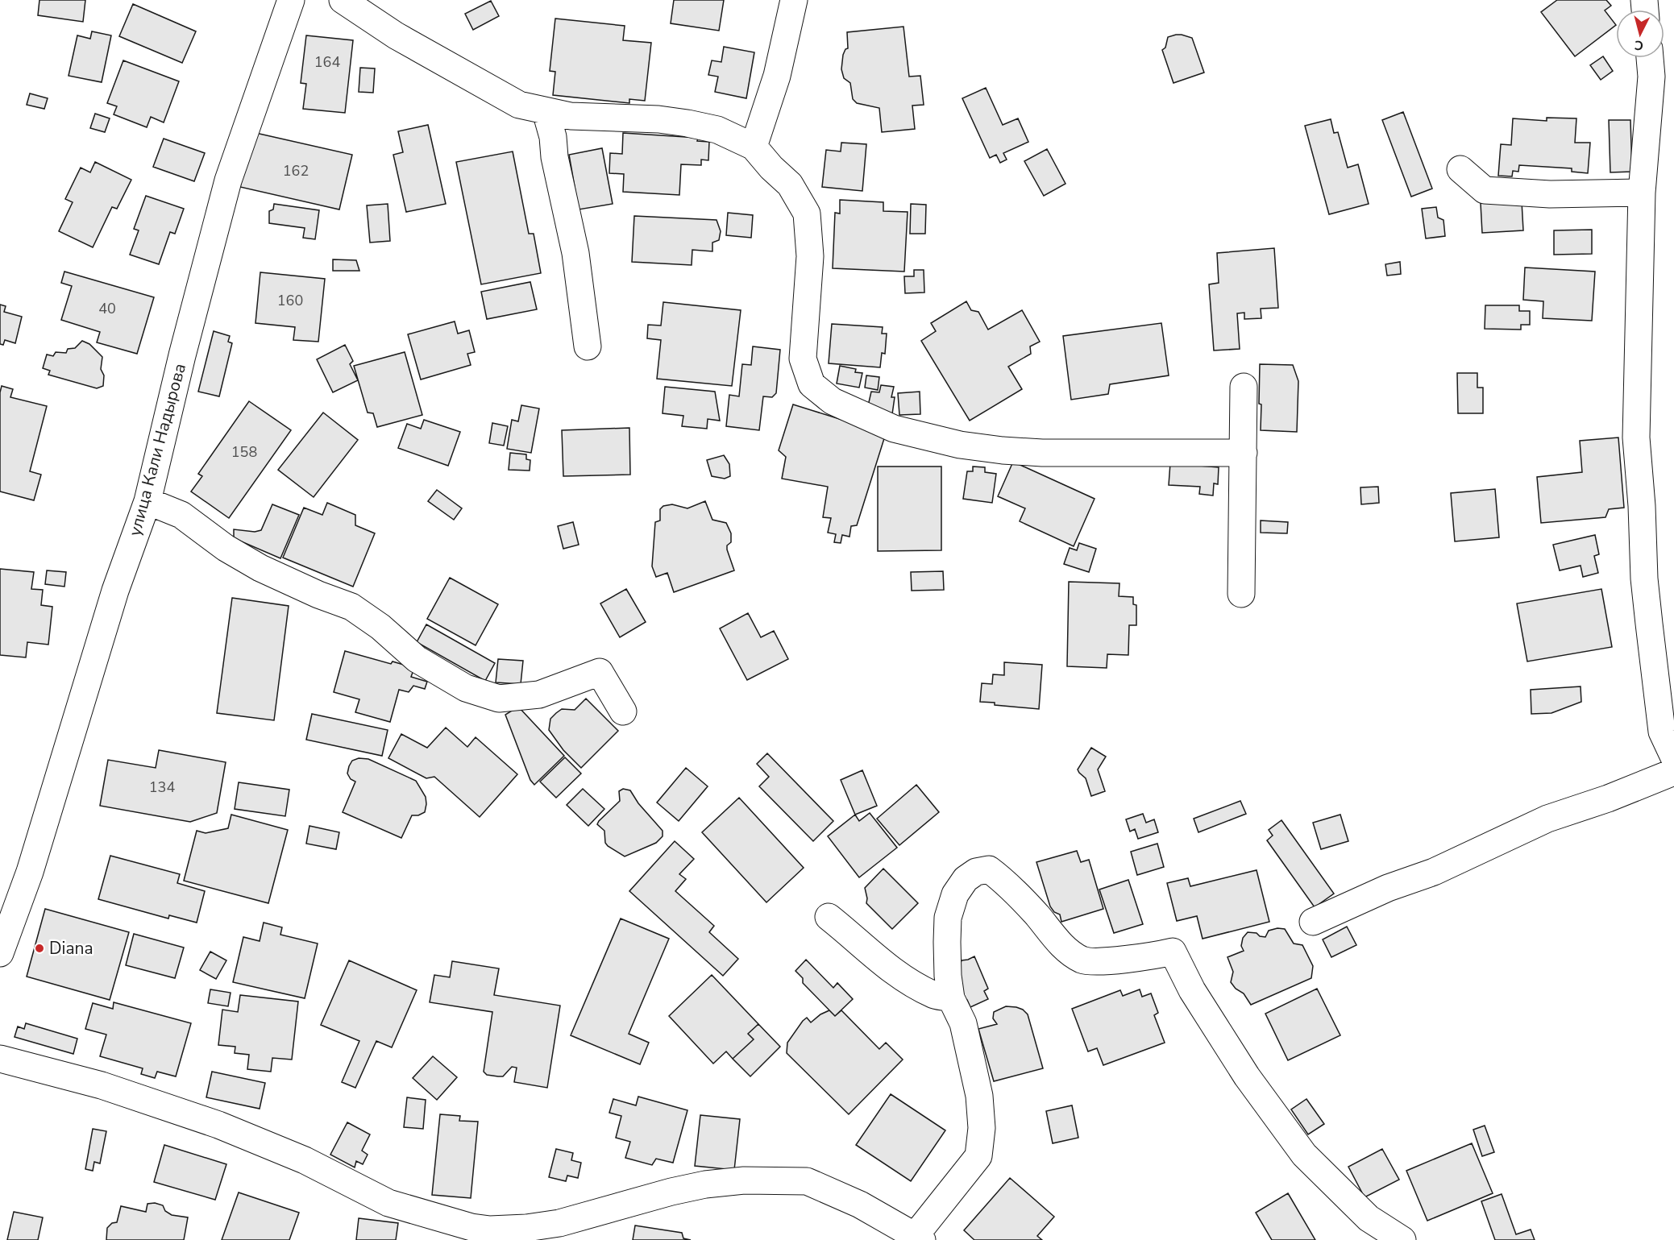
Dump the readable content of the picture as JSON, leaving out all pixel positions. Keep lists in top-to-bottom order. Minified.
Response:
{"streets":{"street":["улица Кали Надырова"]},"places":["Diana"],"house_numbers":["164","162","160","40","158","134"],"north":"bottom"}
